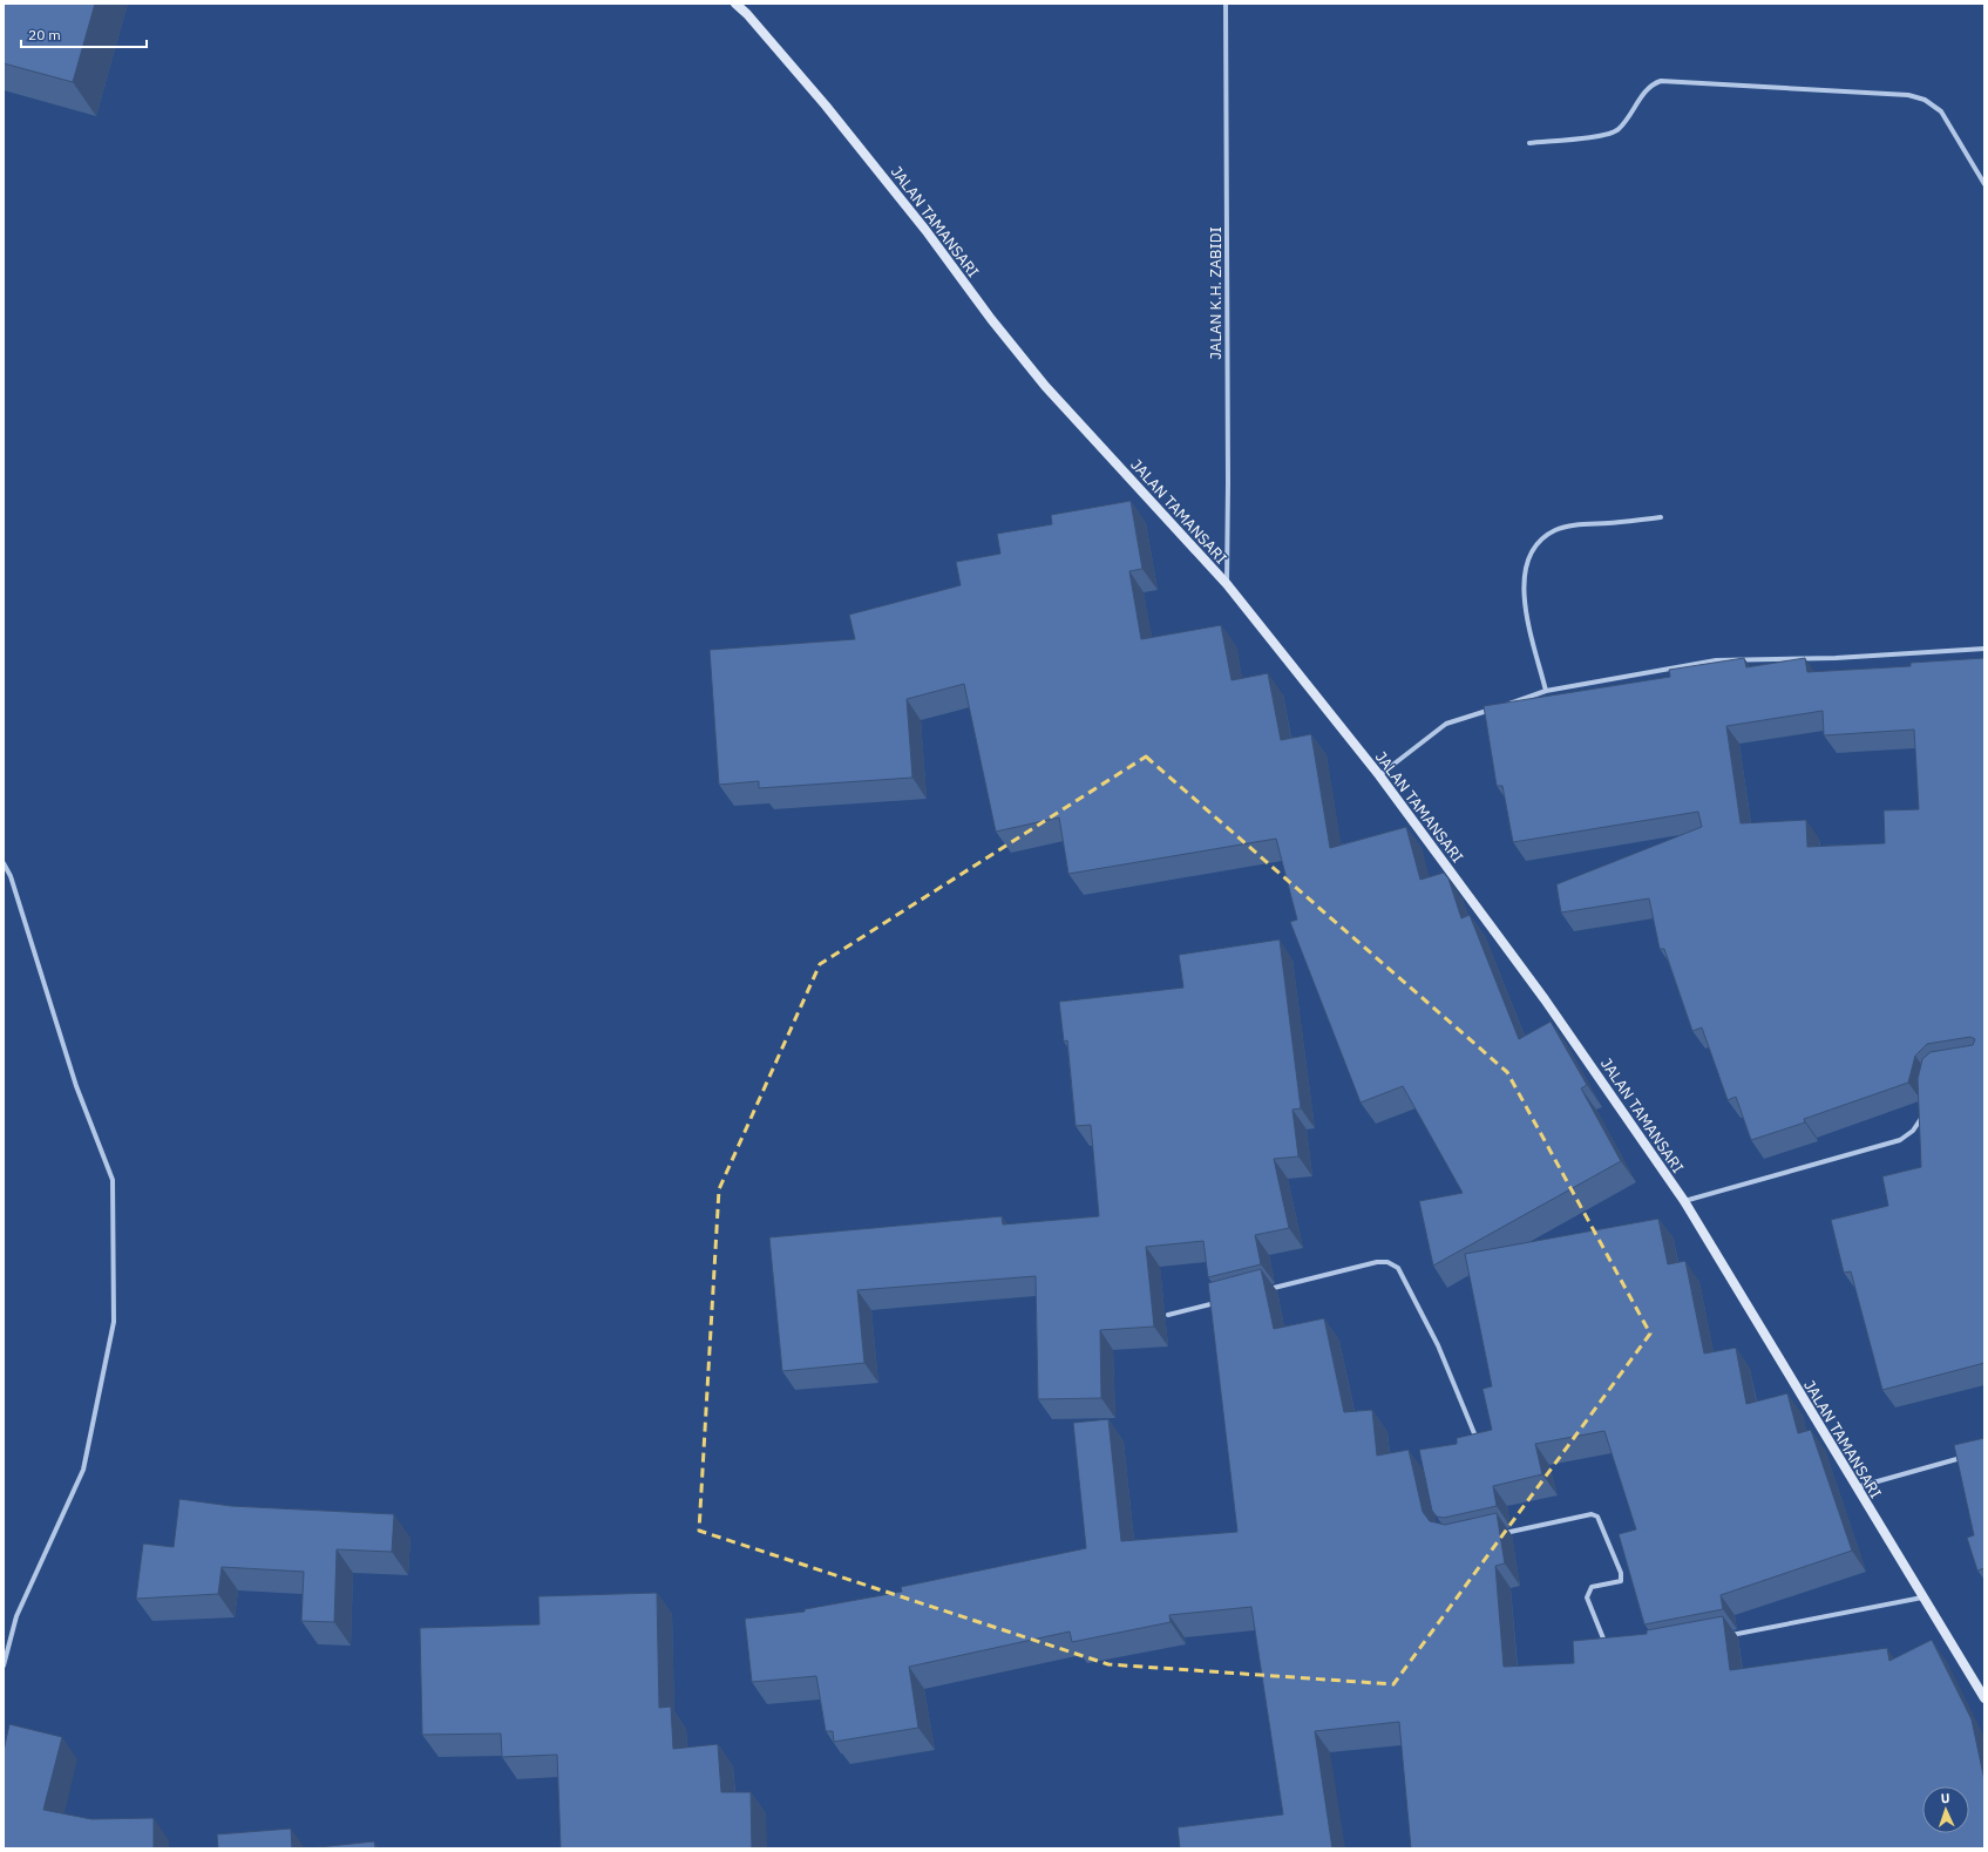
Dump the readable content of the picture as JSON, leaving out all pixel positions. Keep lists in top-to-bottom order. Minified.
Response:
{"streets":{"main road":["JALAN TAMANSARI"],"street":["JALAN K.H. ZABIDI"]},"crossings":[["JALAN TAMANSARI","JALAN K.H. ZABIDI"]],"scale_bar":"20 m","north":"top"}
